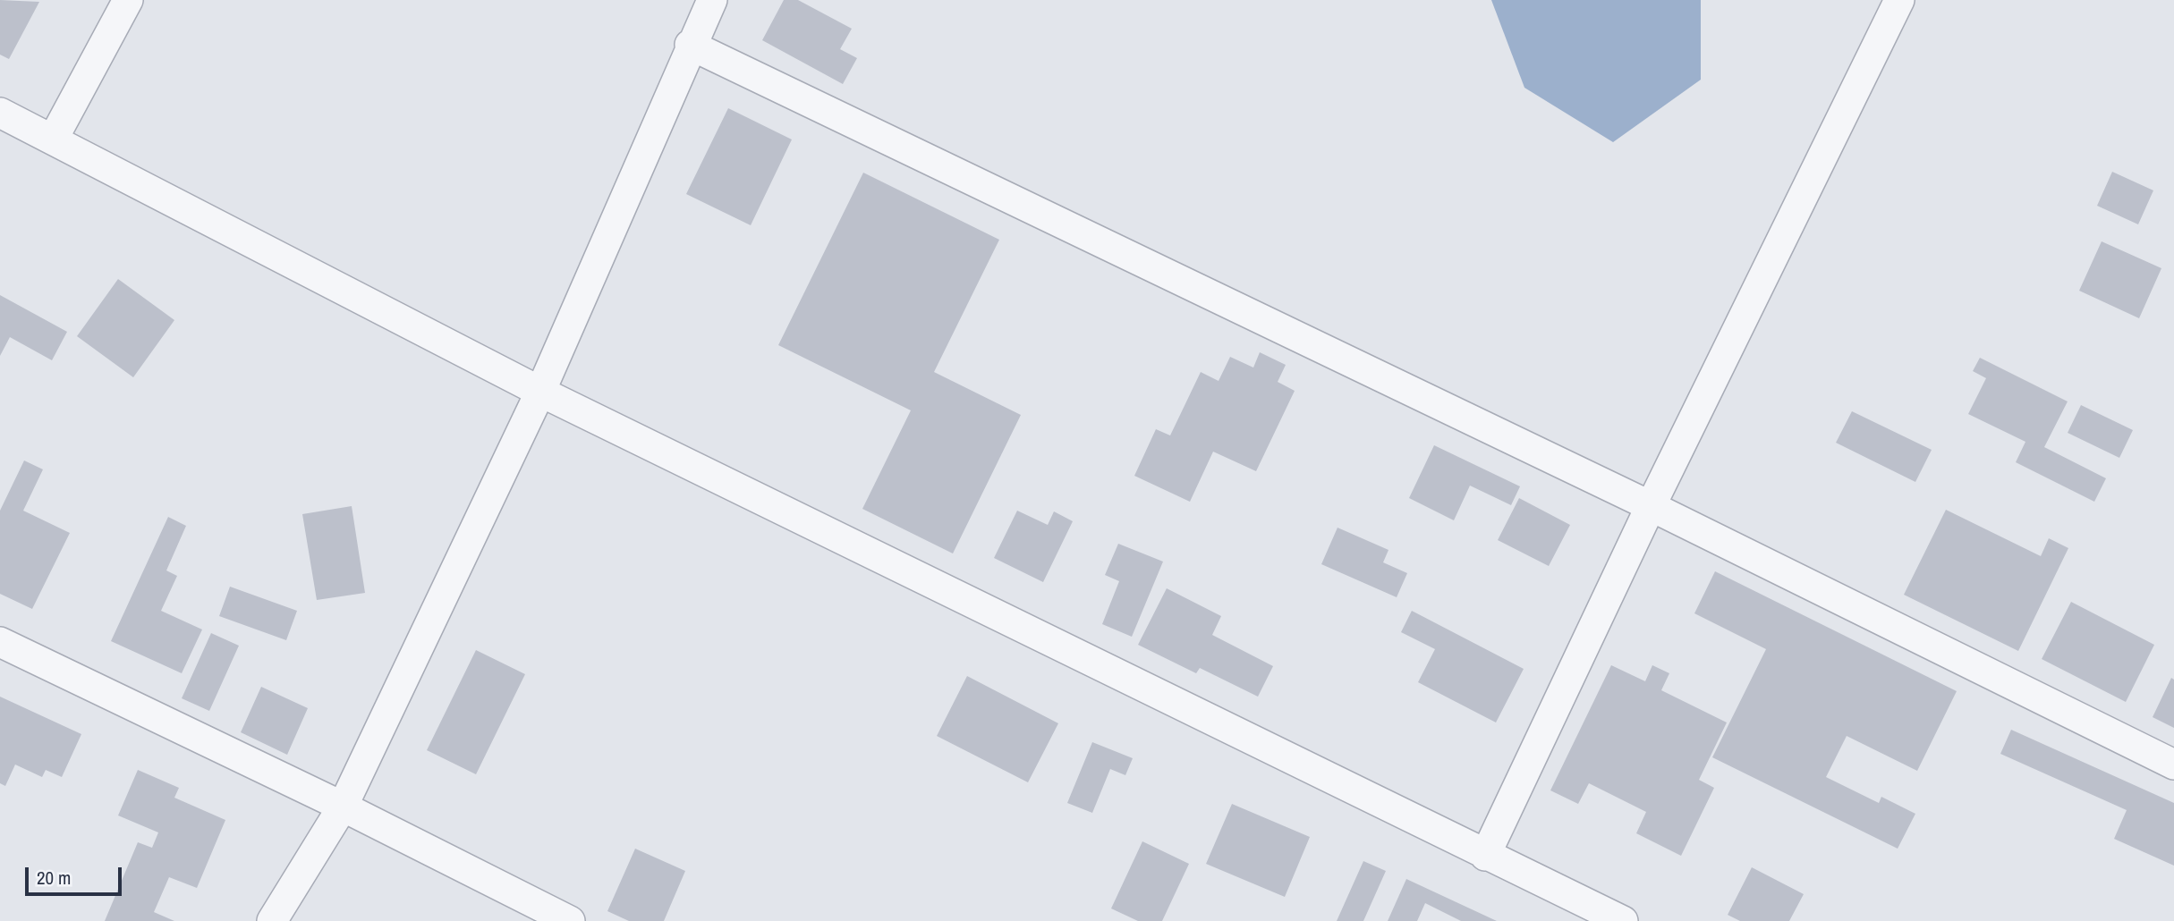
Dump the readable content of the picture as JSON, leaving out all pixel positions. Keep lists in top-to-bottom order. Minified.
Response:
{"scale_bar":"20 m"}
